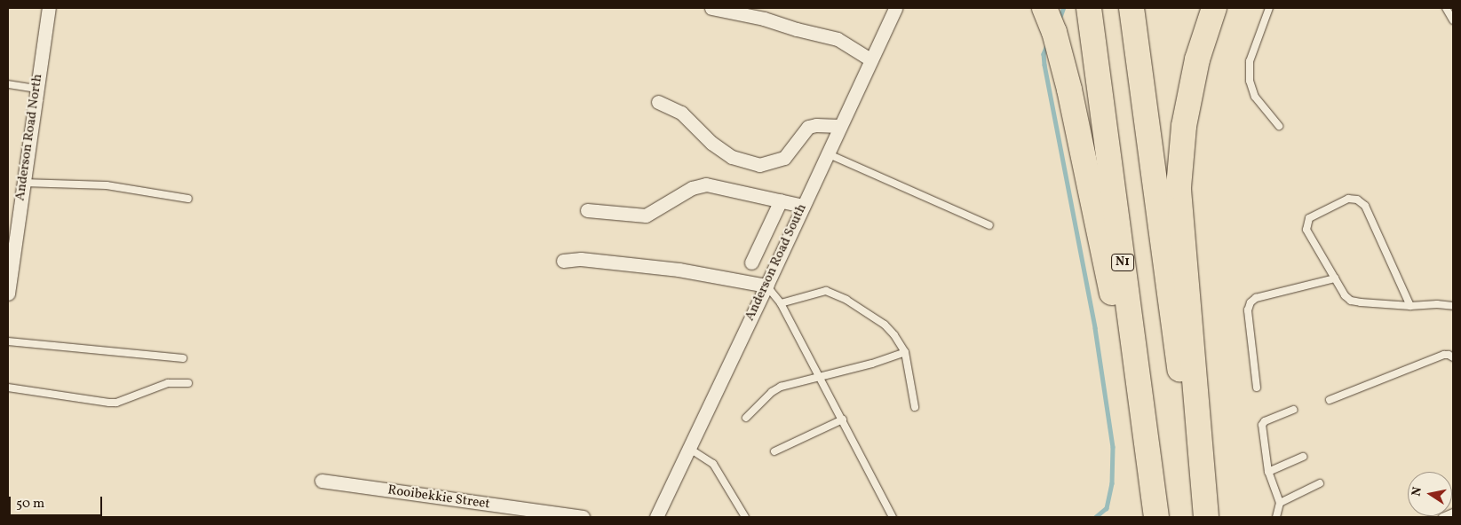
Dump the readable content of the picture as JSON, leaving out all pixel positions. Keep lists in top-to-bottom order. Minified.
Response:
{"streets":{"highway":["N1"],"street":["Anderson Road North","Anderson Road South","Rooibekkie Street"]},"scale_bar":"50 m","north":"left"}
